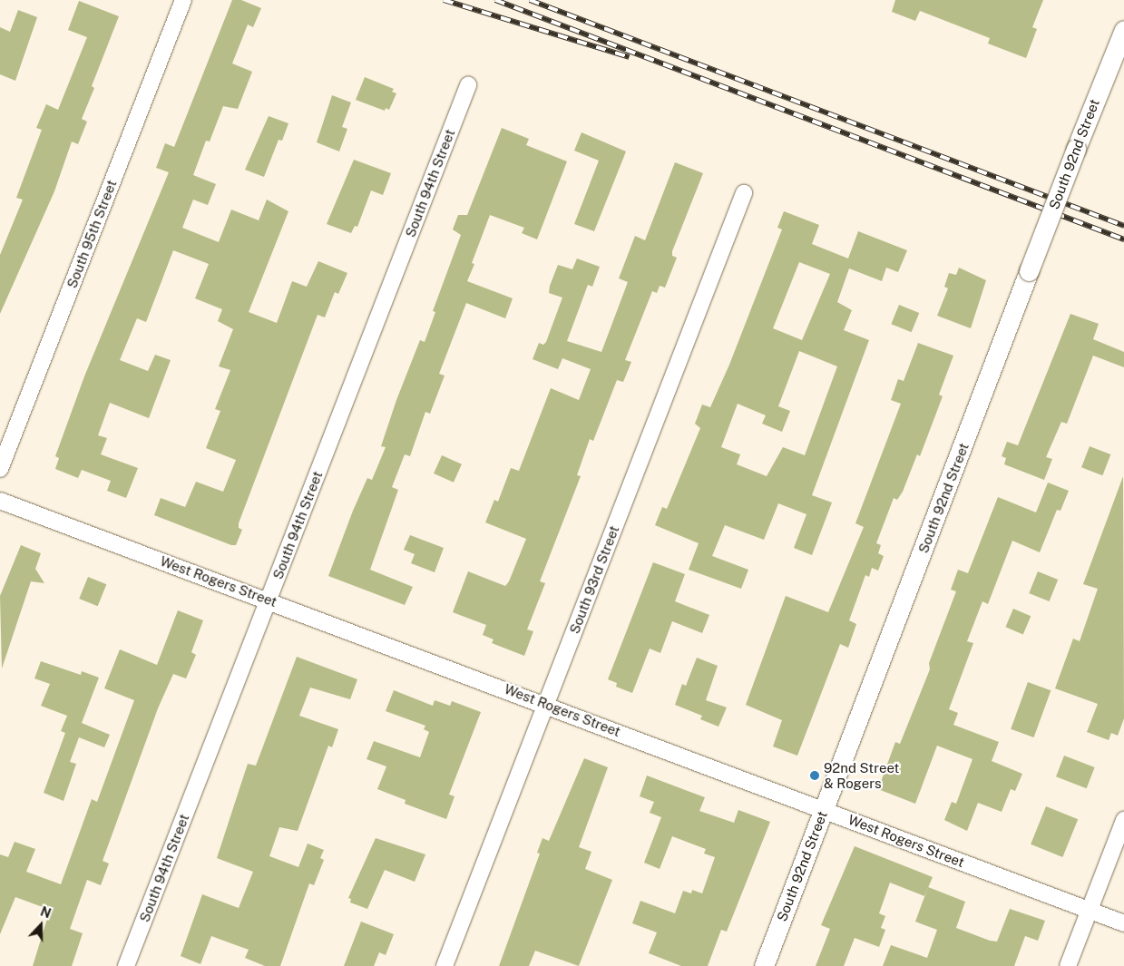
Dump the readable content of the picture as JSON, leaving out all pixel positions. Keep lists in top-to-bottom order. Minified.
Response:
{"streets":{"street":["South 92nd Street","South 94th Street","South 95th Street","South 93rd Street","West Rogers Street"]},"crossings":[["South 92nd Street","West Rogers Street"],["South 94th Street","West Rogers Street"],["South 93rd Street","West Rogers Street"]],"places":["92nd Street & Rogers"],"north":"top"}
